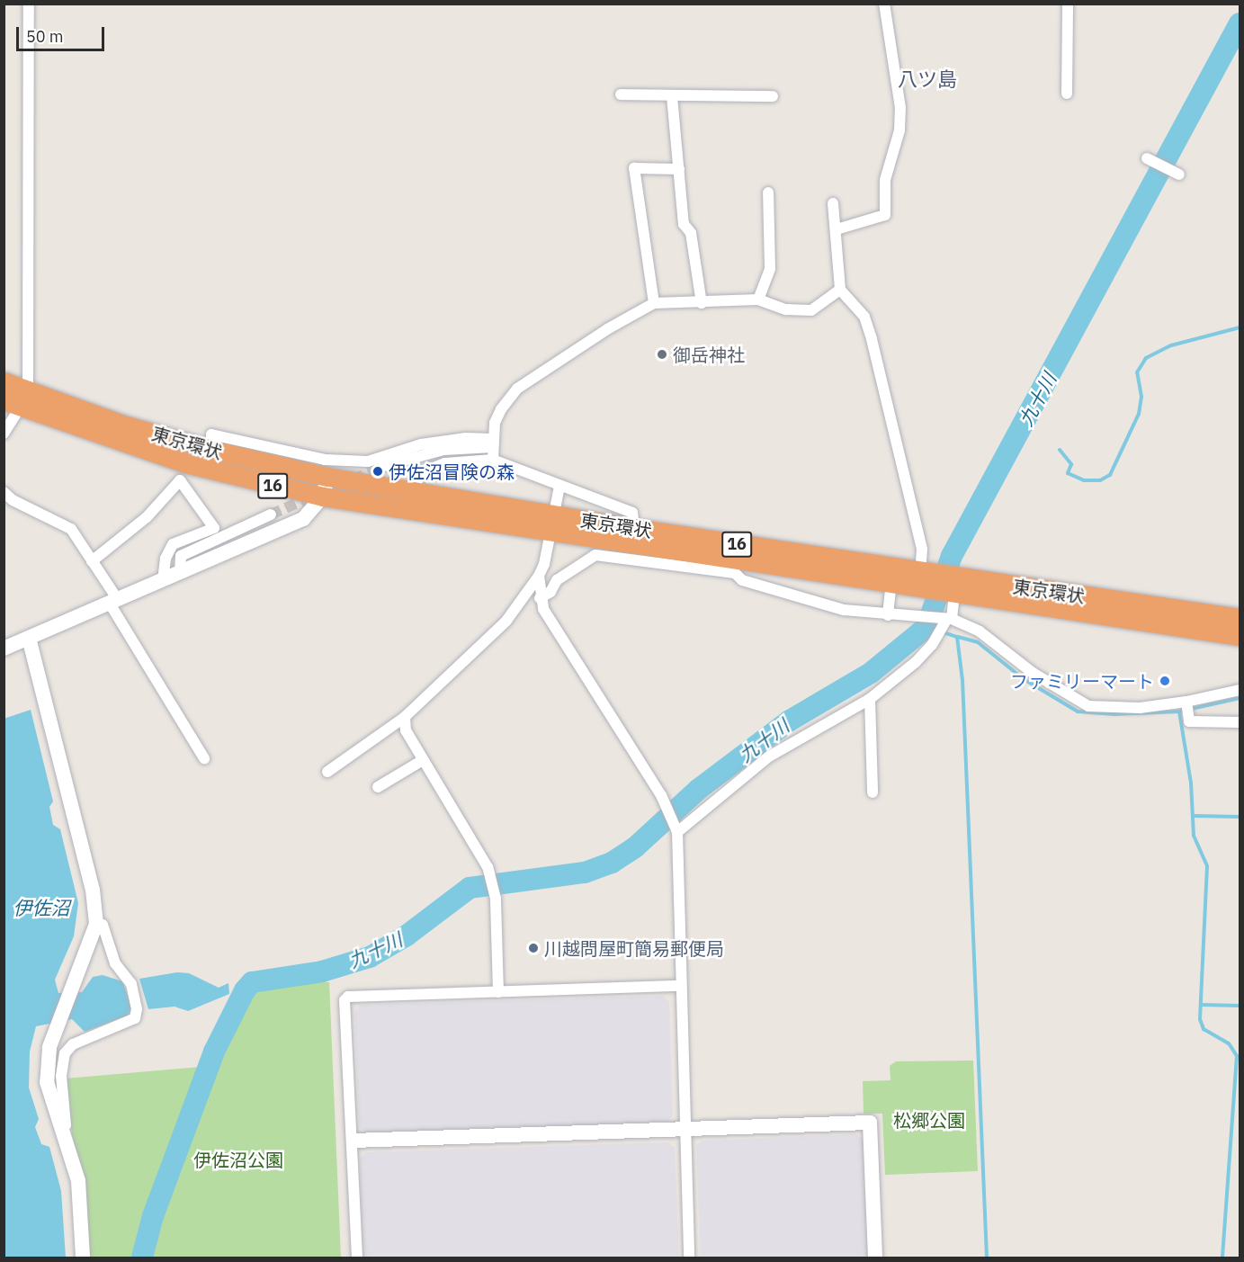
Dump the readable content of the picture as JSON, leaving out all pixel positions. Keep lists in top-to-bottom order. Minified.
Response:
{"streets":{"highway":["東京環状","16"]},"districts":["八ツ島"],"water":["九十川","伊佐沼"],"parks":["松郷公園","伊佐沼公園"],"places":["御岳神社","伊佐沼冒険の森","ファミリーマート","川越問屋町簡易郵便局"],"scale_bar":"50 m"}
